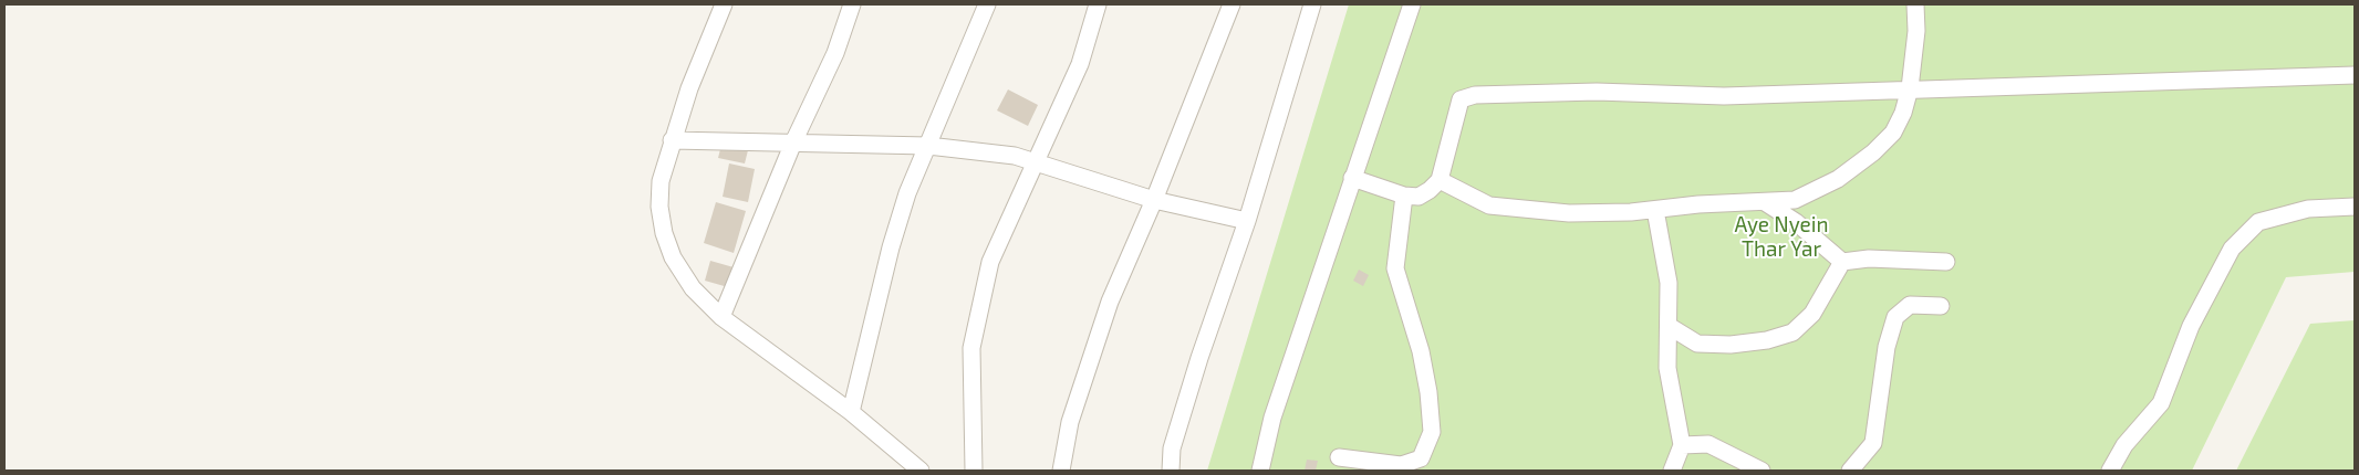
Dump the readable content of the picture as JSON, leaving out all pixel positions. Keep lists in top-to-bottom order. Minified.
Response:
{"parks":["Aye Nyein Thar Yar"]}
